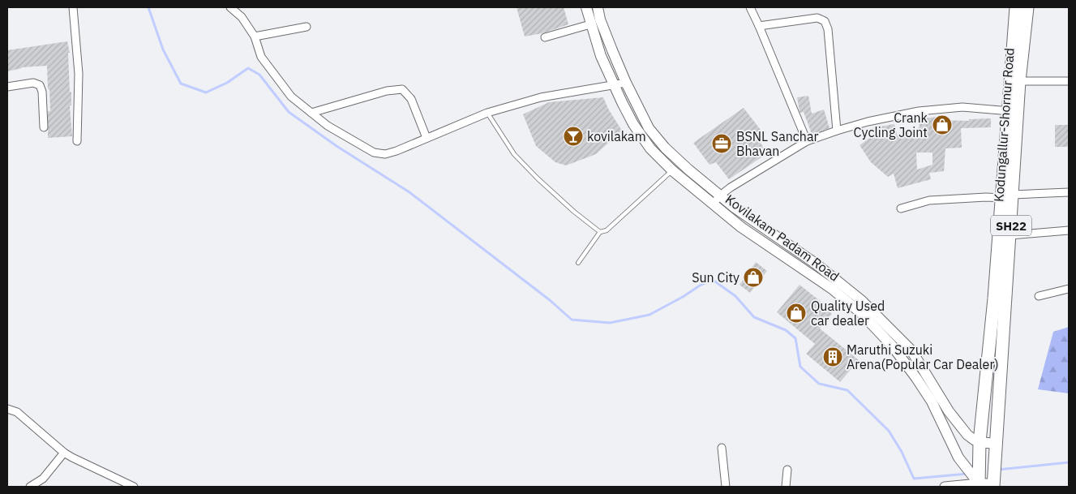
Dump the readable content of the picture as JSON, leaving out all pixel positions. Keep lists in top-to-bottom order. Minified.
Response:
{"streets":{"main road":["Kodungallur-Shornur Road","SH22","Kovilakam Padam Road"]},"crossings":[["Kodungallur-Shornur Road","Kovilakam Padam Road"]],"places":{"shop":["Crank Cycling Joint","Sun City","Quality Used car dealer"],"bar":["kovilakam"],"office":["BSNL Sanchar Bhavan"],"building":["Maruthi Suzuki Arena(Popular Car Dealer)"]}}
